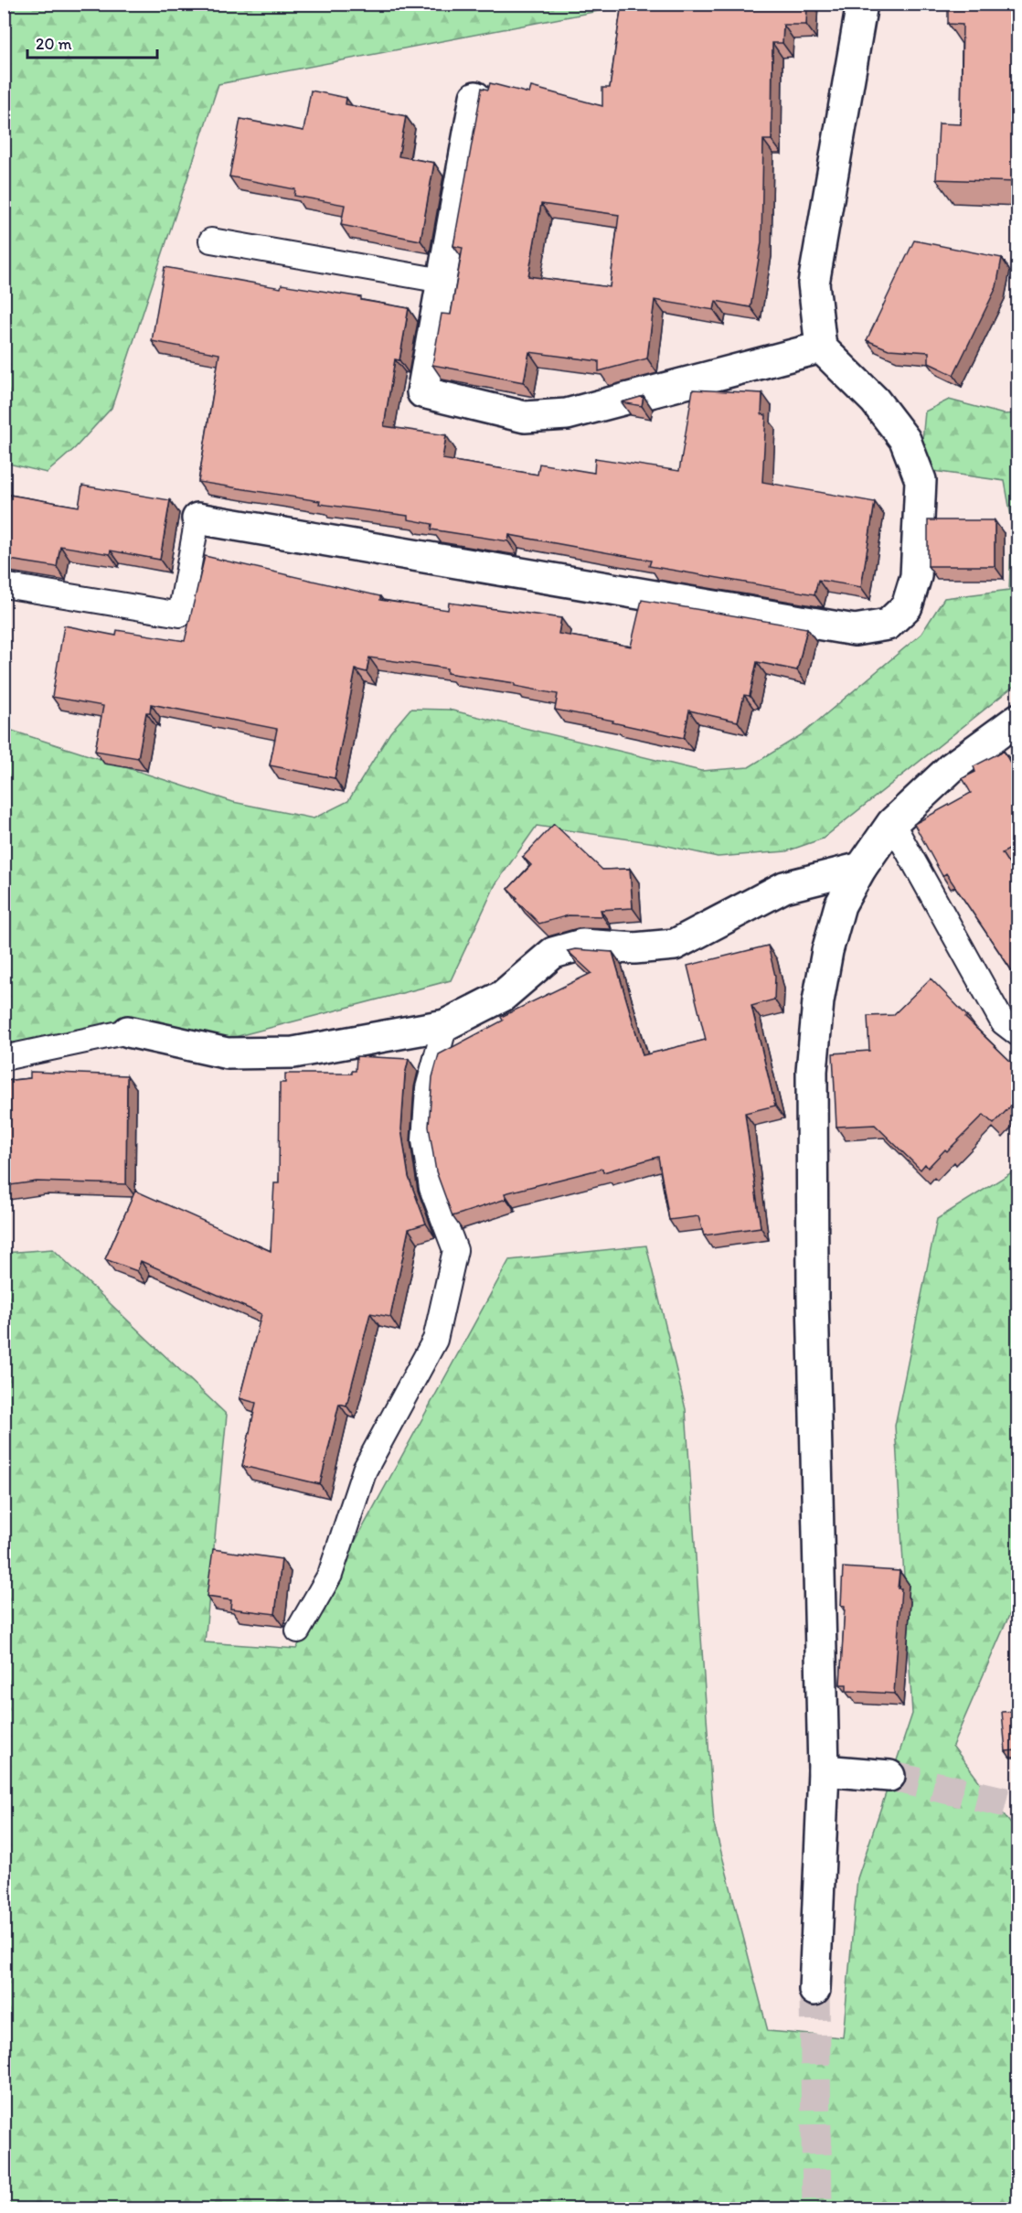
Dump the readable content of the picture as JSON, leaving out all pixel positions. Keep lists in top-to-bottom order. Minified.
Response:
{"scale_bar":"20 m"}
